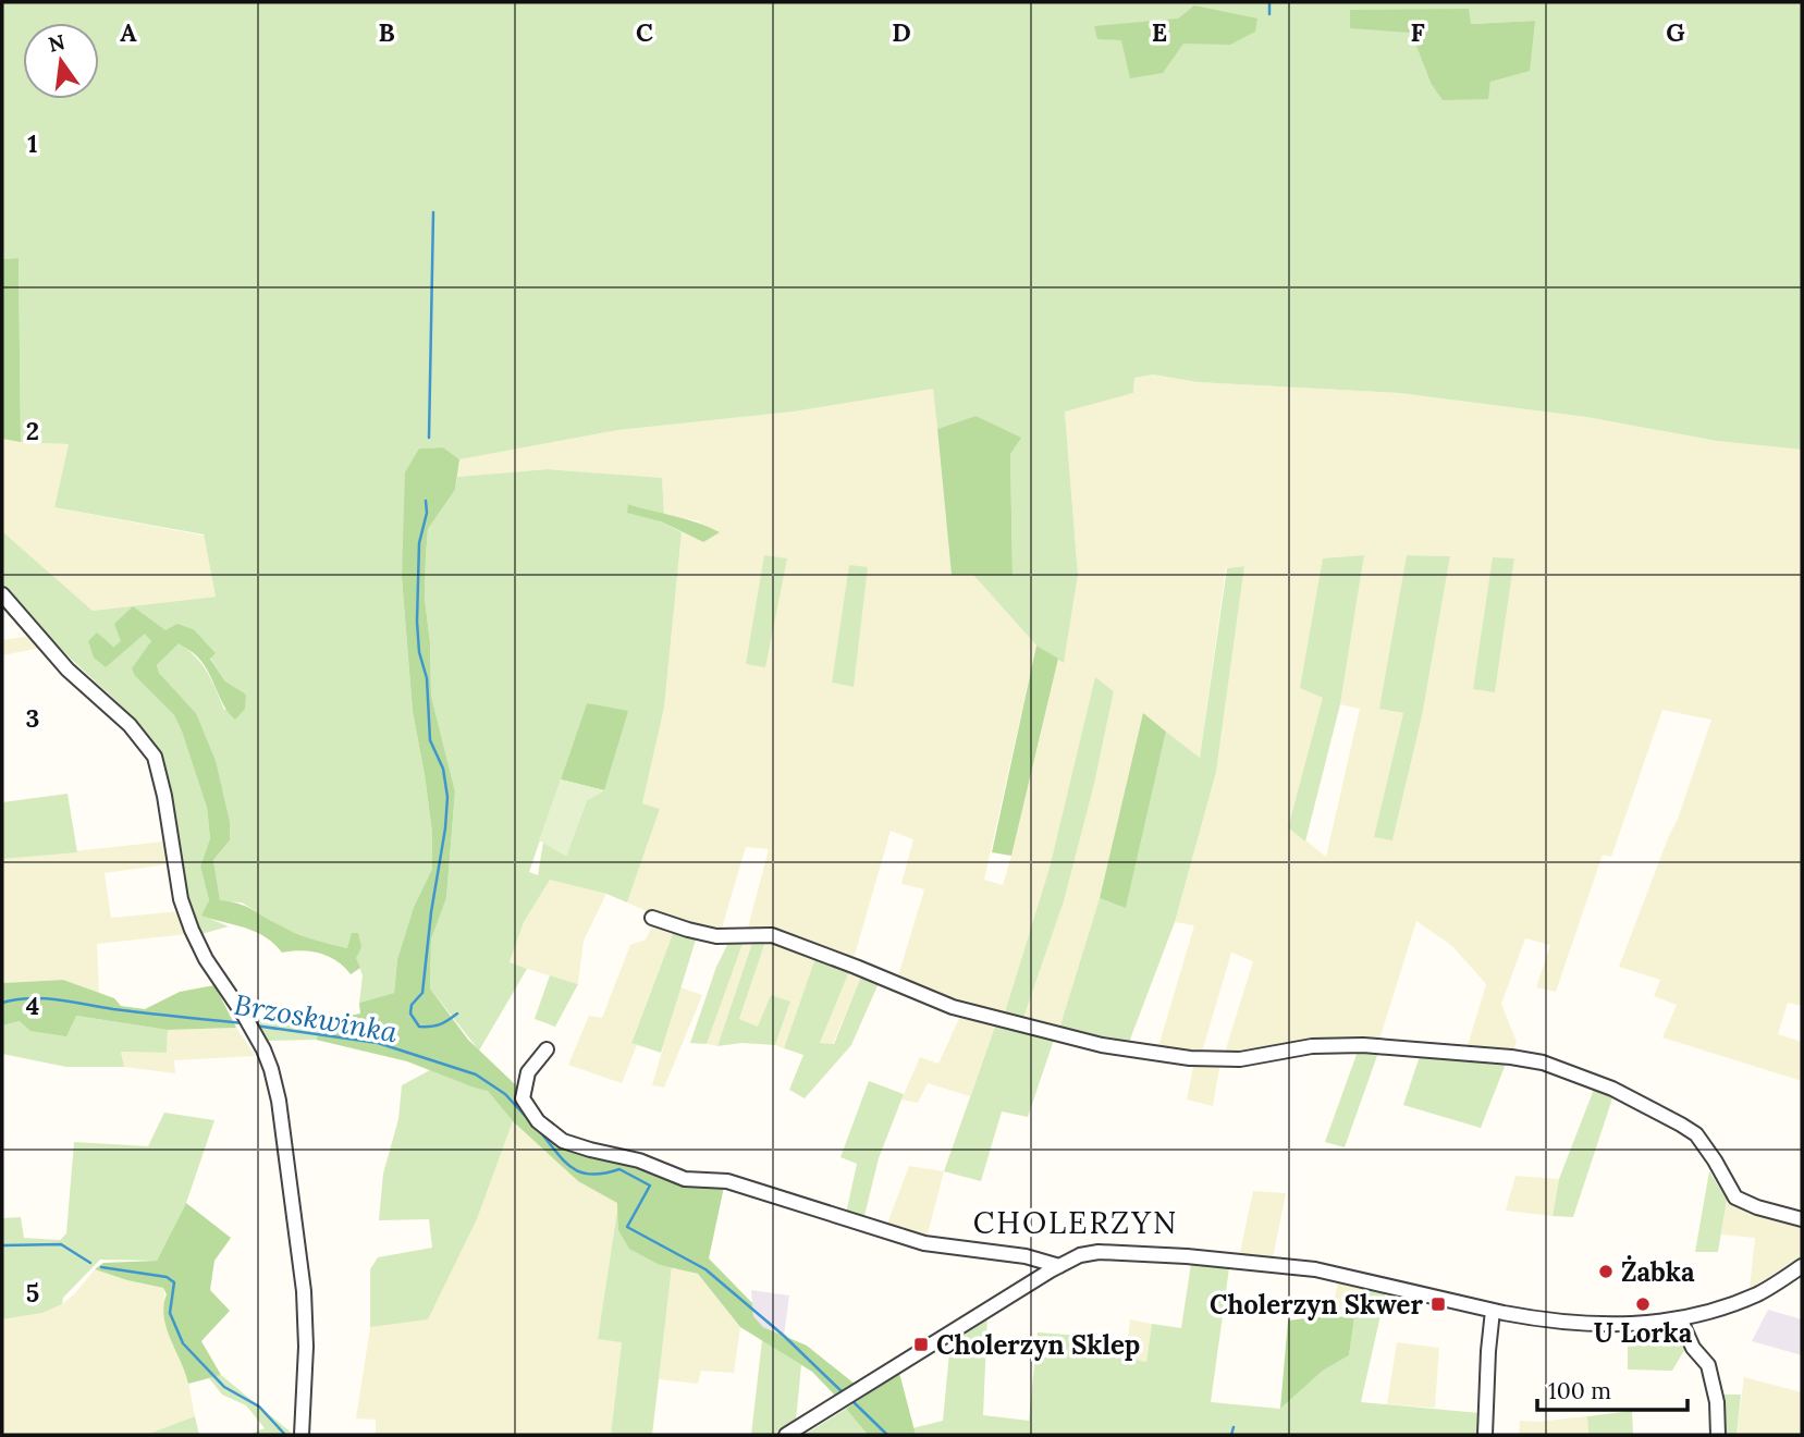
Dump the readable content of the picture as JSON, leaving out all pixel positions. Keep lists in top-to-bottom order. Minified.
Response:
{"districts":["CHOLERZYN"],"water":["Brzoskwinka"],"places":{"other":["Żabka","U Lorka"],"transit":["Cholerzyn Skwer","Cholerzyn Sklep"]},"scale_bar":"100 m","north":"top","grid":{"columns":["A","B","C","D","E","F","G"],"rows":["1","2","3","4","5"]}}
